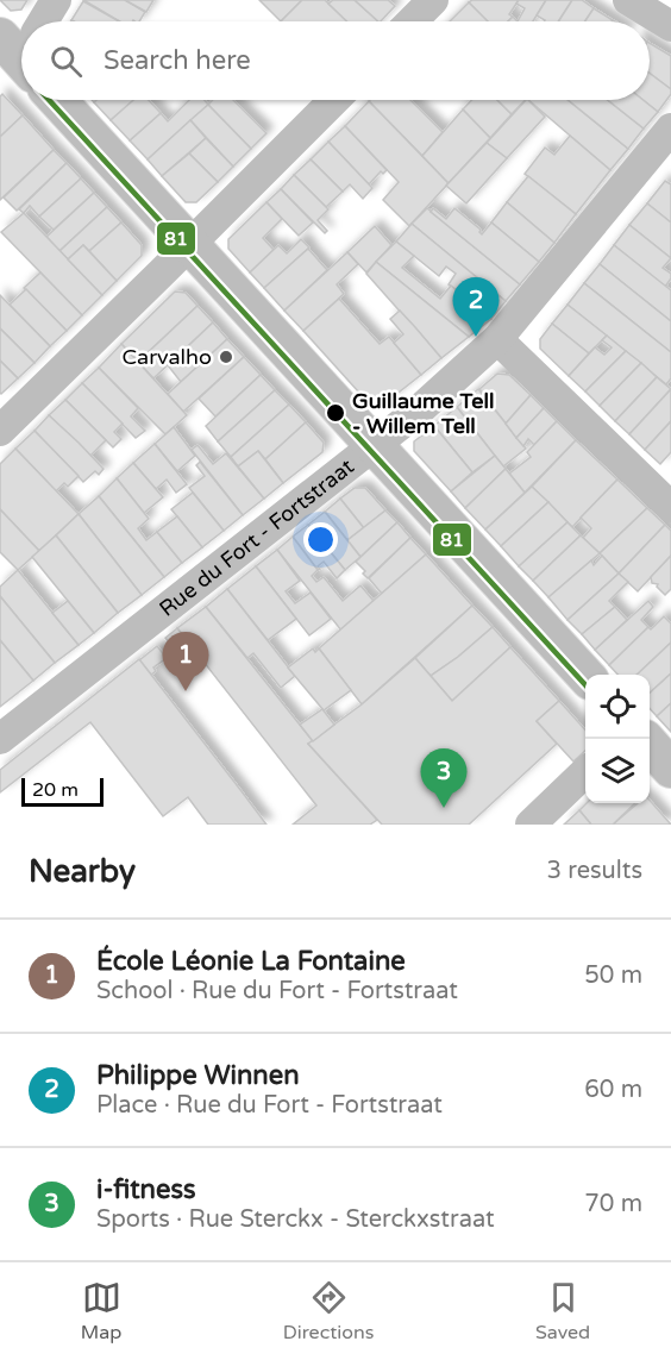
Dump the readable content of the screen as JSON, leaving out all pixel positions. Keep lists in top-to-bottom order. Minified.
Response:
{"streets":{"street":["Rue du Fort - Fortstraat"]},"places":["Carvalho","Guillaume Tell - Willem Tell"],"lines":["transit line 81"],"scale_bar":"20 m","page":{"search":"Search here","pins":["2","1","3"],"scale":"20 m","heading":["Nearby","3 results"],"list":[{"mark":"1","name":"École Léonie La Fontaine","note":"School · Rue du Fort - Fortstraat","value":"50 m"},{"mark":"2","name":"Philippe Winnen","note":"Place · Rue du Fort - Fortstraat","value":"60 m"},{"mark":"3","name":"i-fitness","note":"Sports · Rue Sterckx - Sterckxstraat","value":"70 m"}],"nav":["Map","Directions","Saved"]}}
